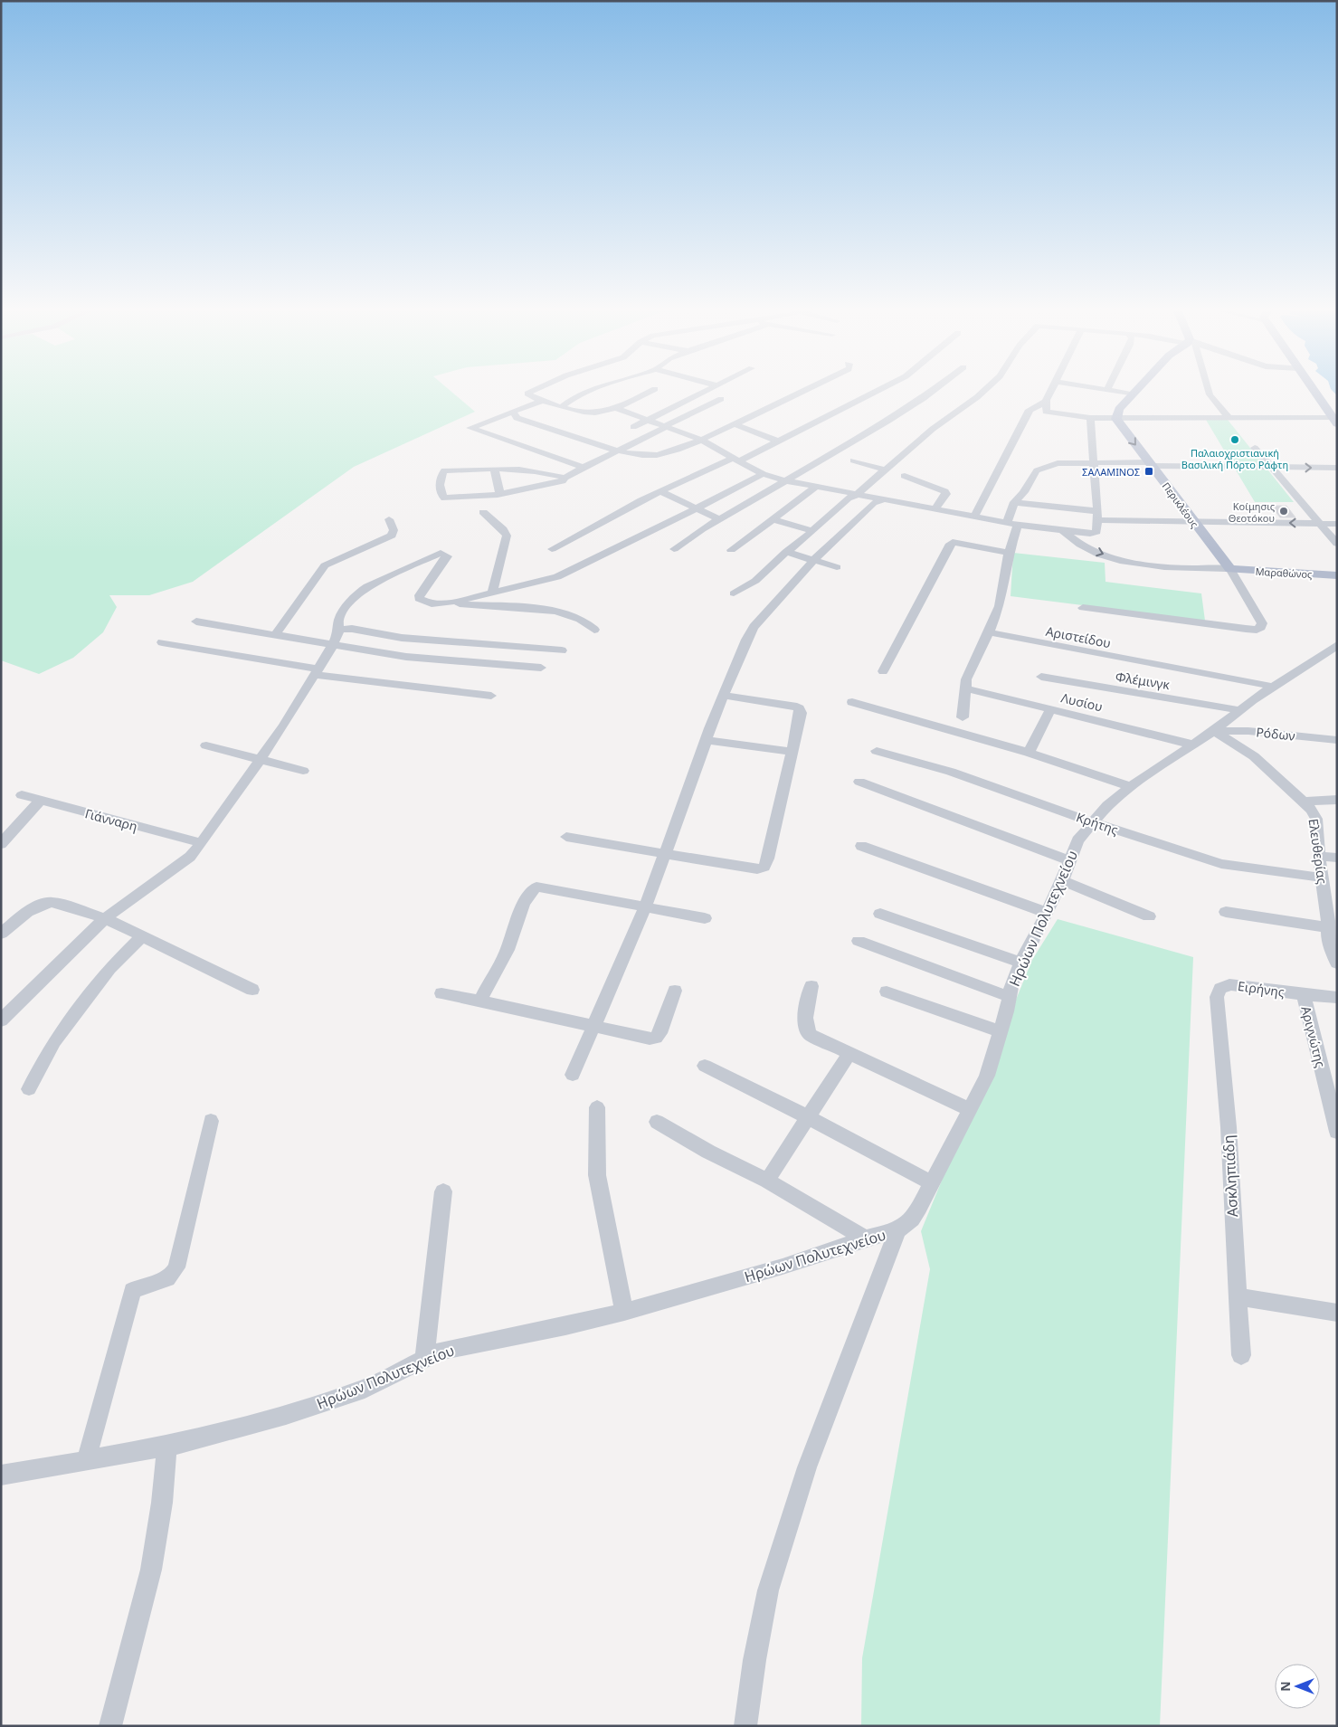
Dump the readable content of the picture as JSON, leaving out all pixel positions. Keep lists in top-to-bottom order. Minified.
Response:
{"streets":{"main road":["Περικλέους","Μαραθώνος"],"street":["Αριστείδου","Φλέμινγκ","Λυσίου","Ρόδων","Γιάνναρη","Κρήτης","Ελευθερίας","Ηρώων Πολυτεχνείου","Ειρήνης","Αριγνώτης","Ασκληπιάδη"]},"crossings":[["Περικλέους","Μαραθώνος"],["Αριστείδου","Ηρώων Πολυτεχνείου"],["Φλέμινγκ","Ηρώων Πολυτεχνείου"],["Λυσίου","Ηρώων Πολυτεχνείου"],["Ρόδων","Ελευθερίας"],["Ρόδων","Ηρώων Πολυτεχνείου"],["Κρήτης","Ελευθερίας"],["Κρήτης","Ηρώων Πολυτεχνείου"],["Ελευθερίας","Ηρώων Πολυτεχνείου"],["Ειρήνης","Αριγνώτης"],["Ειρήνης","Ασκληπιάδη"]],"places":{"other":["Παλαιοχριστιανική Βασιλική Πόρτο Ράφτη","Κοίμησις Θεοτόκου"],"transit":["ΣΑΛΑΜΙΝΟΣ"]},"north":"left"}
